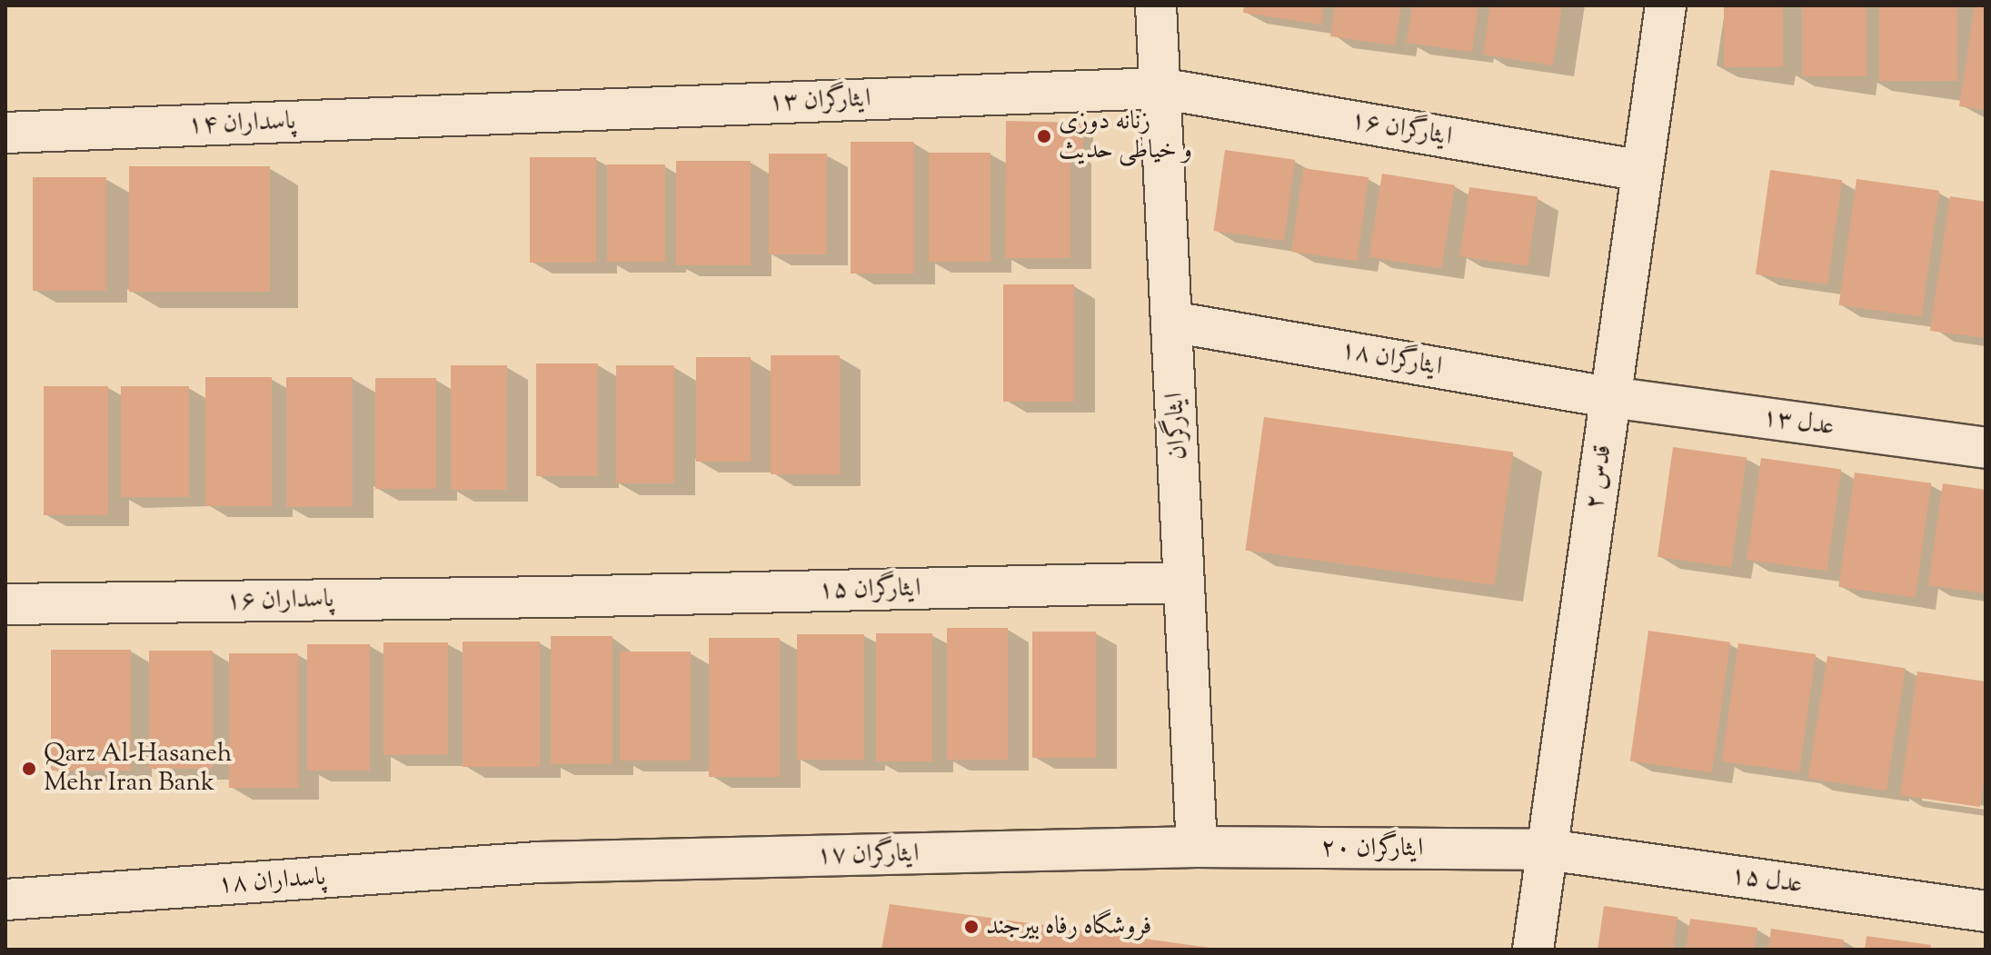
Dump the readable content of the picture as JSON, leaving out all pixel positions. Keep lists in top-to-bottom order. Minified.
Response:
{"streets":{"street":["ایثارگران ۱۳","پاسداران ۱۴","ایثارگران ۱۶","ایثارگران ۱۸","عدل ۱۳","ایثارگران","قدس ۲","ایثارگران ۱۵","پاسداران ۱۶","ایثارگران ۲۰","ایثارگران ۱۷","عدل ۱۵","پاسداران ۱۸"]},"crossings":[["ایثارگران ۱۳","پاسداران ۱۴"],["ایثارگران ۱۳","ایثارگران ۱۶"],["ایثارگران ۱۳","ایثارگران"],["ایثارگران ۱۶","ایثارگران"],["ایثارگران ۱۶","قدس ۲"],["ایثارگران ۱۸","عدل ۱۳"],["ایثارگران ۱۸","ایثارگران"],["ایثارگران ۱۸","قدس ۲"],["عدل ۱۳","قدس ۲"],["ایثارگران","ایثارگران ۱۵"],["ایثارگران","ایثارگران ۲۰"],["ایثارگران","ایثارگران ۱۷"],["قدس ۲","ایثارگران ۲۰"],["قدس ۲","عدل ۱۵"],["ایثارگران ۱۵","پاسداران ۱۶"],["ایثارگران ۲۰","ایثارگران ۱۷"],["ایثارگران ۲۰","عدل ۱۵"],["ایثارگران ۱۷","پاسداران ۱۸"]],"places":["زنانه دوزی و خیاطی حدیث","Qarz Al-Hasaneh Mehr Iran Bank","فروشگاه رفاه بیرجند"]}
